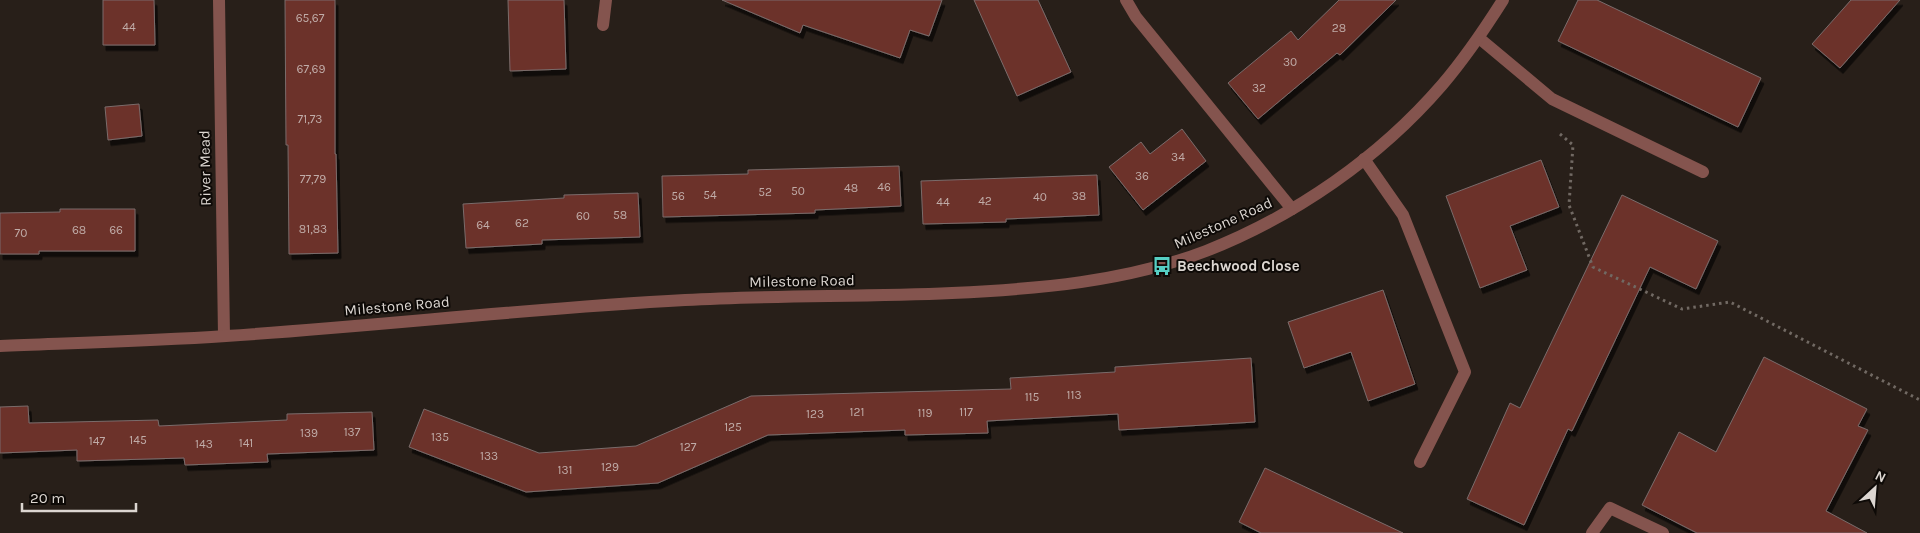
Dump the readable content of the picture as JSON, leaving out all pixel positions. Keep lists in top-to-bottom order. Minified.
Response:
{"streets":{"street":["River Mead","Milestone Road"]},"crossings":[["River Mead","Milestone Road"]],"places":{"bus stop":["Beechwood Close"]},"house_numbers":["65,67","44","28","30","67,69","32","71,73","34","36","77,79","46","48","50","52","54","56","38","40","42","44","58","60","62","64","81,83","68","66","70","113","115","121","117","119","123","125","137","139","135","145","147","141","143","127","133","129","131"],"scale_bar":"20 m","north":"top right"}
